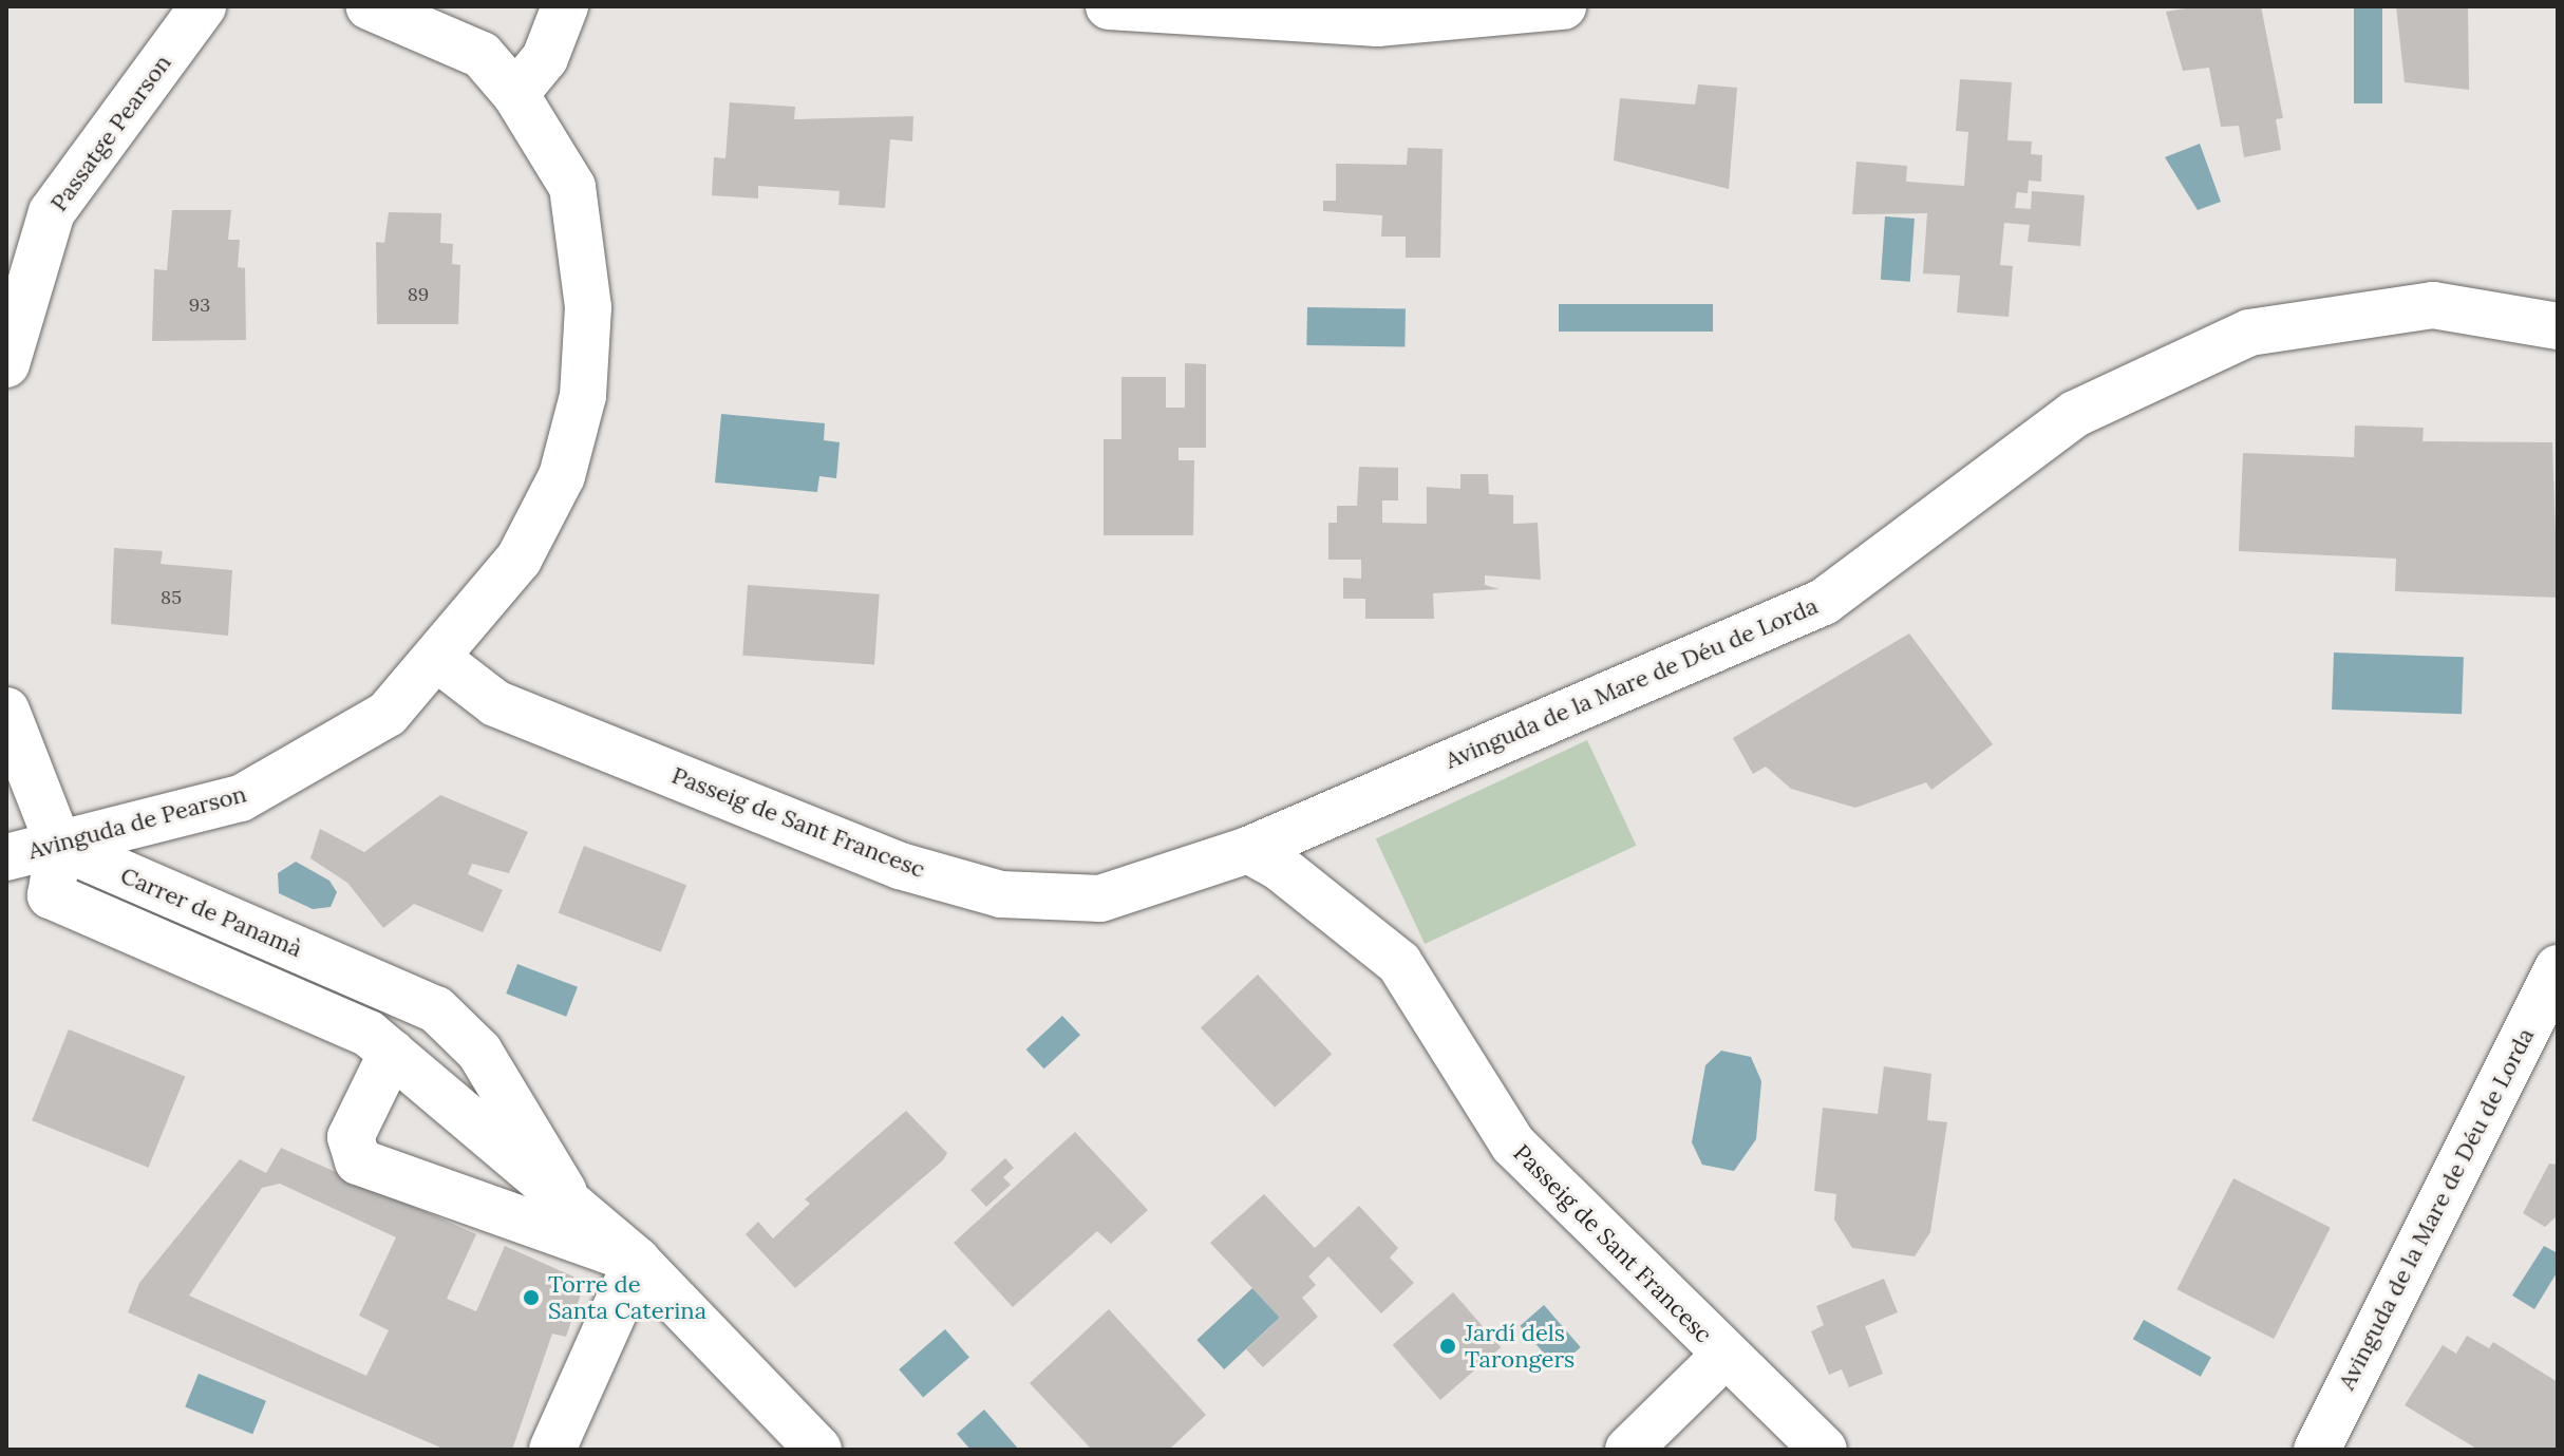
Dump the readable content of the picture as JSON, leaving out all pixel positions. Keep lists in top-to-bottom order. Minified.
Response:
{"streets":{"street":["Passatge Pearson","Avinguda de la Mare de Déu de Lorda","Avinguda de Pearson","Passeig de Sant Francesc","Carrer de Panamà"]},"crossings":[["Avinguda de la Mare de Déu de Lorda","Passeig de Sant Francesc"],["Avinguda de Pearson","Passeig de Sant Francesc"],["Avinguda de Pearson","Carrer de Panamà"]],"places":["Torre de Santa Caterina","Jardí dels Tarongers"],"house_numbers":["89","93","85"]}
